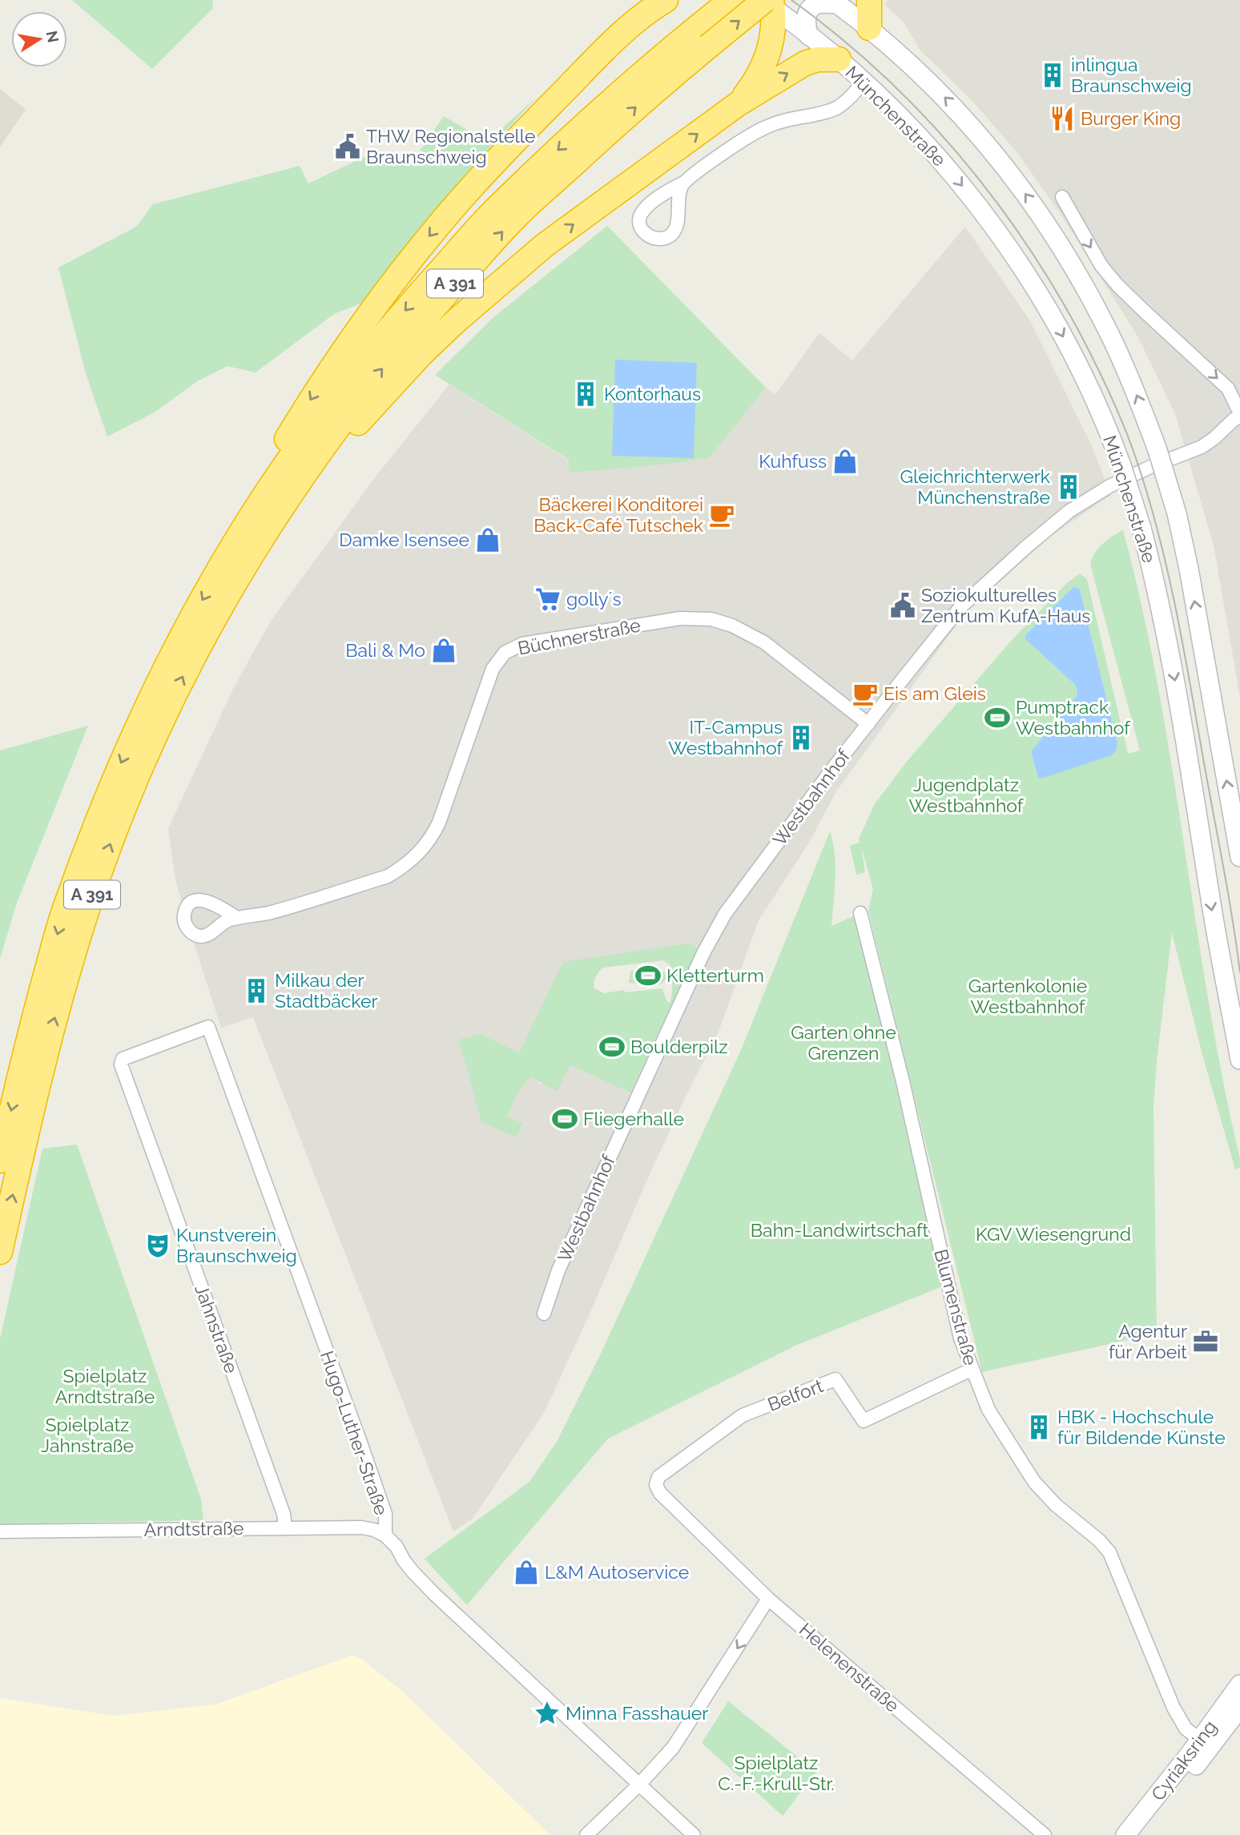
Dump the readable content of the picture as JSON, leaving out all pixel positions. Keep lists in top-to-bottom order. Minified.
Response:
{"streets":{"highway":["A 391"],"main road":["Münchenstraße","Cyriaksring"],"street":["Büchnerstraße","Westbahnhof","Blumenstraße","Jahnstraße","Belfort","Hugo-Luther-Straße","Arndtstraße","Helenenstraße"]},"crossings":[["Münchenstraße","A 391"],["Büchnerstraße","Westbahnhof"],["Blumenstraße","Belfort"],["Blumenstraße","Cyriaksring"],["Jahnstraße","Hugo-Luther-Straße"],["Jahnstraße","Arndtstraße"],["Belfort","Helenenstraße"],["Hugo-Luther-Straße","Arndtstraße"]],"parks":["Jugendplatz Westbahnhof","Gartenkolonie Westbahnhof","Garten ohne Grenzen","Bahn-Landwirtschaft","KGV Wiesengrund","Spielplatz Arndtstraße","Spielplatz Jahnstraße","Spielplatz C.-F.-Krull-Str."],"places":{"building":["inlingua Braunschweig","Kontorhaus","Gleichrichterwerk Münchenstraße","IT-Campus Westbahnhof","Milkau der Stadtbäcker","HBK - Hochschule für Bildende Künste"],"restaurant":["Burger King"],"public building":["THW Regionalstelle Braunschweig","Soziokulturelles Zentrum KufA-Haus"],"shop":["Kuhfuss","Damke Isensee","Bali & Mo","L&M Autoservice"],"cafe":["Bäckerei Konditorei Back-Café Tutschek","Eis am Gleis"],"supermarket":["golly´s"],"sports":["Pumptrack Westbahnhof","Kletterturm","Boulderpilz","Fliegerhalle"],"theatre":["Kunstverein Braunschweig"],"office":["Agentur für Arbeit"],"place":["Minna Fasshauer"]},"north":"right"}
